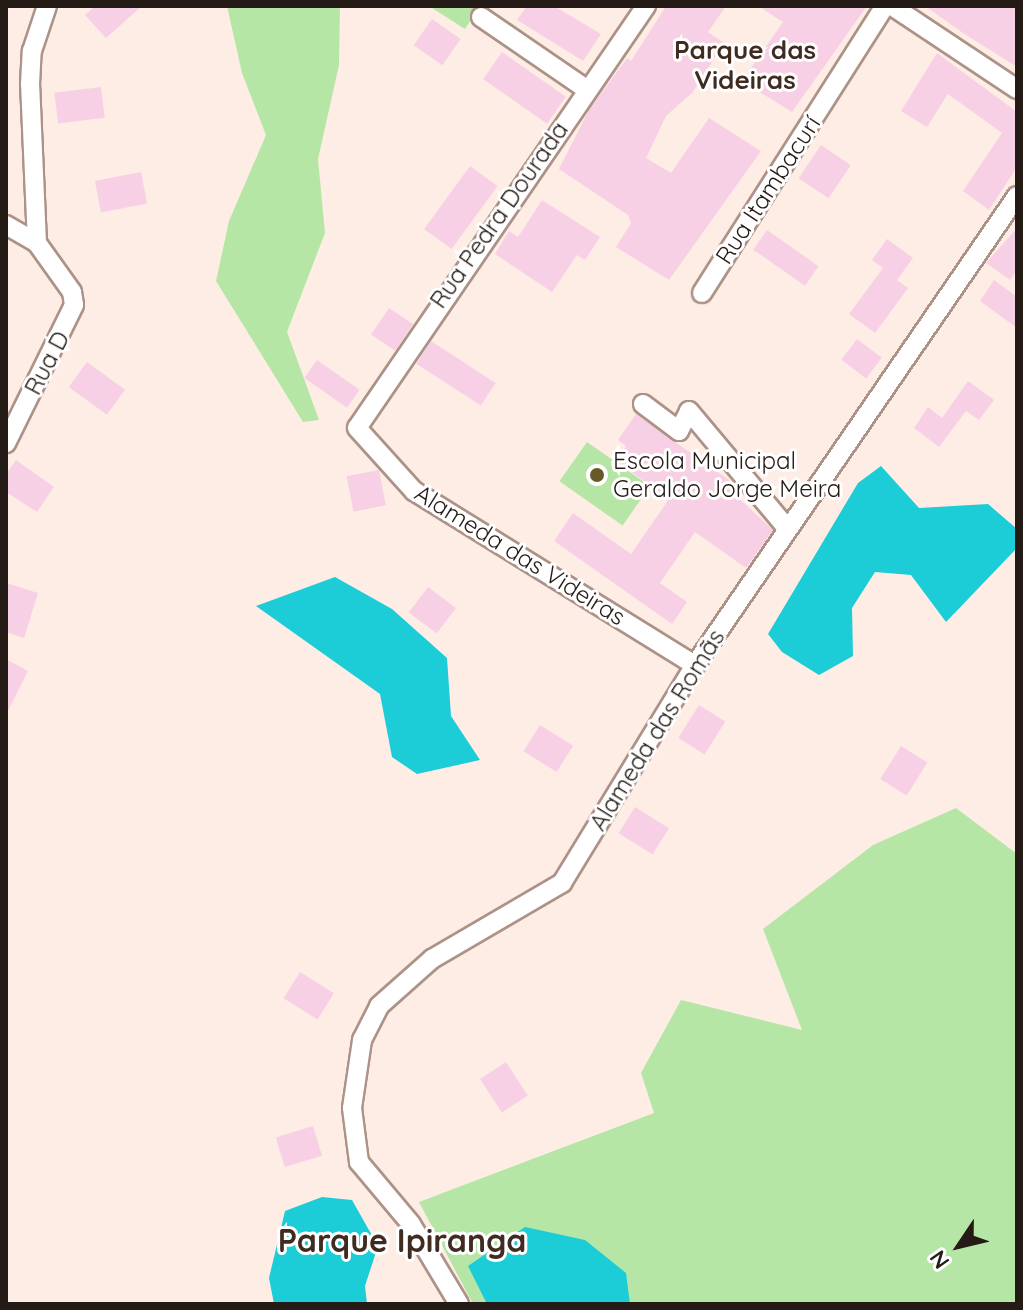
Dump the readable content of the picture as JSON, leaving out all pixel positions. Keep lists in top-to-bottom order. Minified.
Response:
{"streets":{"street":["Rua Itambacurí","Rua Pedra Dourada","Rua D","Alameda das Videiras","Alameda das Romãs"]},"crossings":[["Rua Pedra Dourada","Alameda das Videiras"],["Alameda das Videiras","Alameda das Romãs"]],"districts":["Parque das Videiras","Parque Ipiranga"],"places":["Escola Municipal Geraldo Jorge Meira"],"north":"bottom left"}
